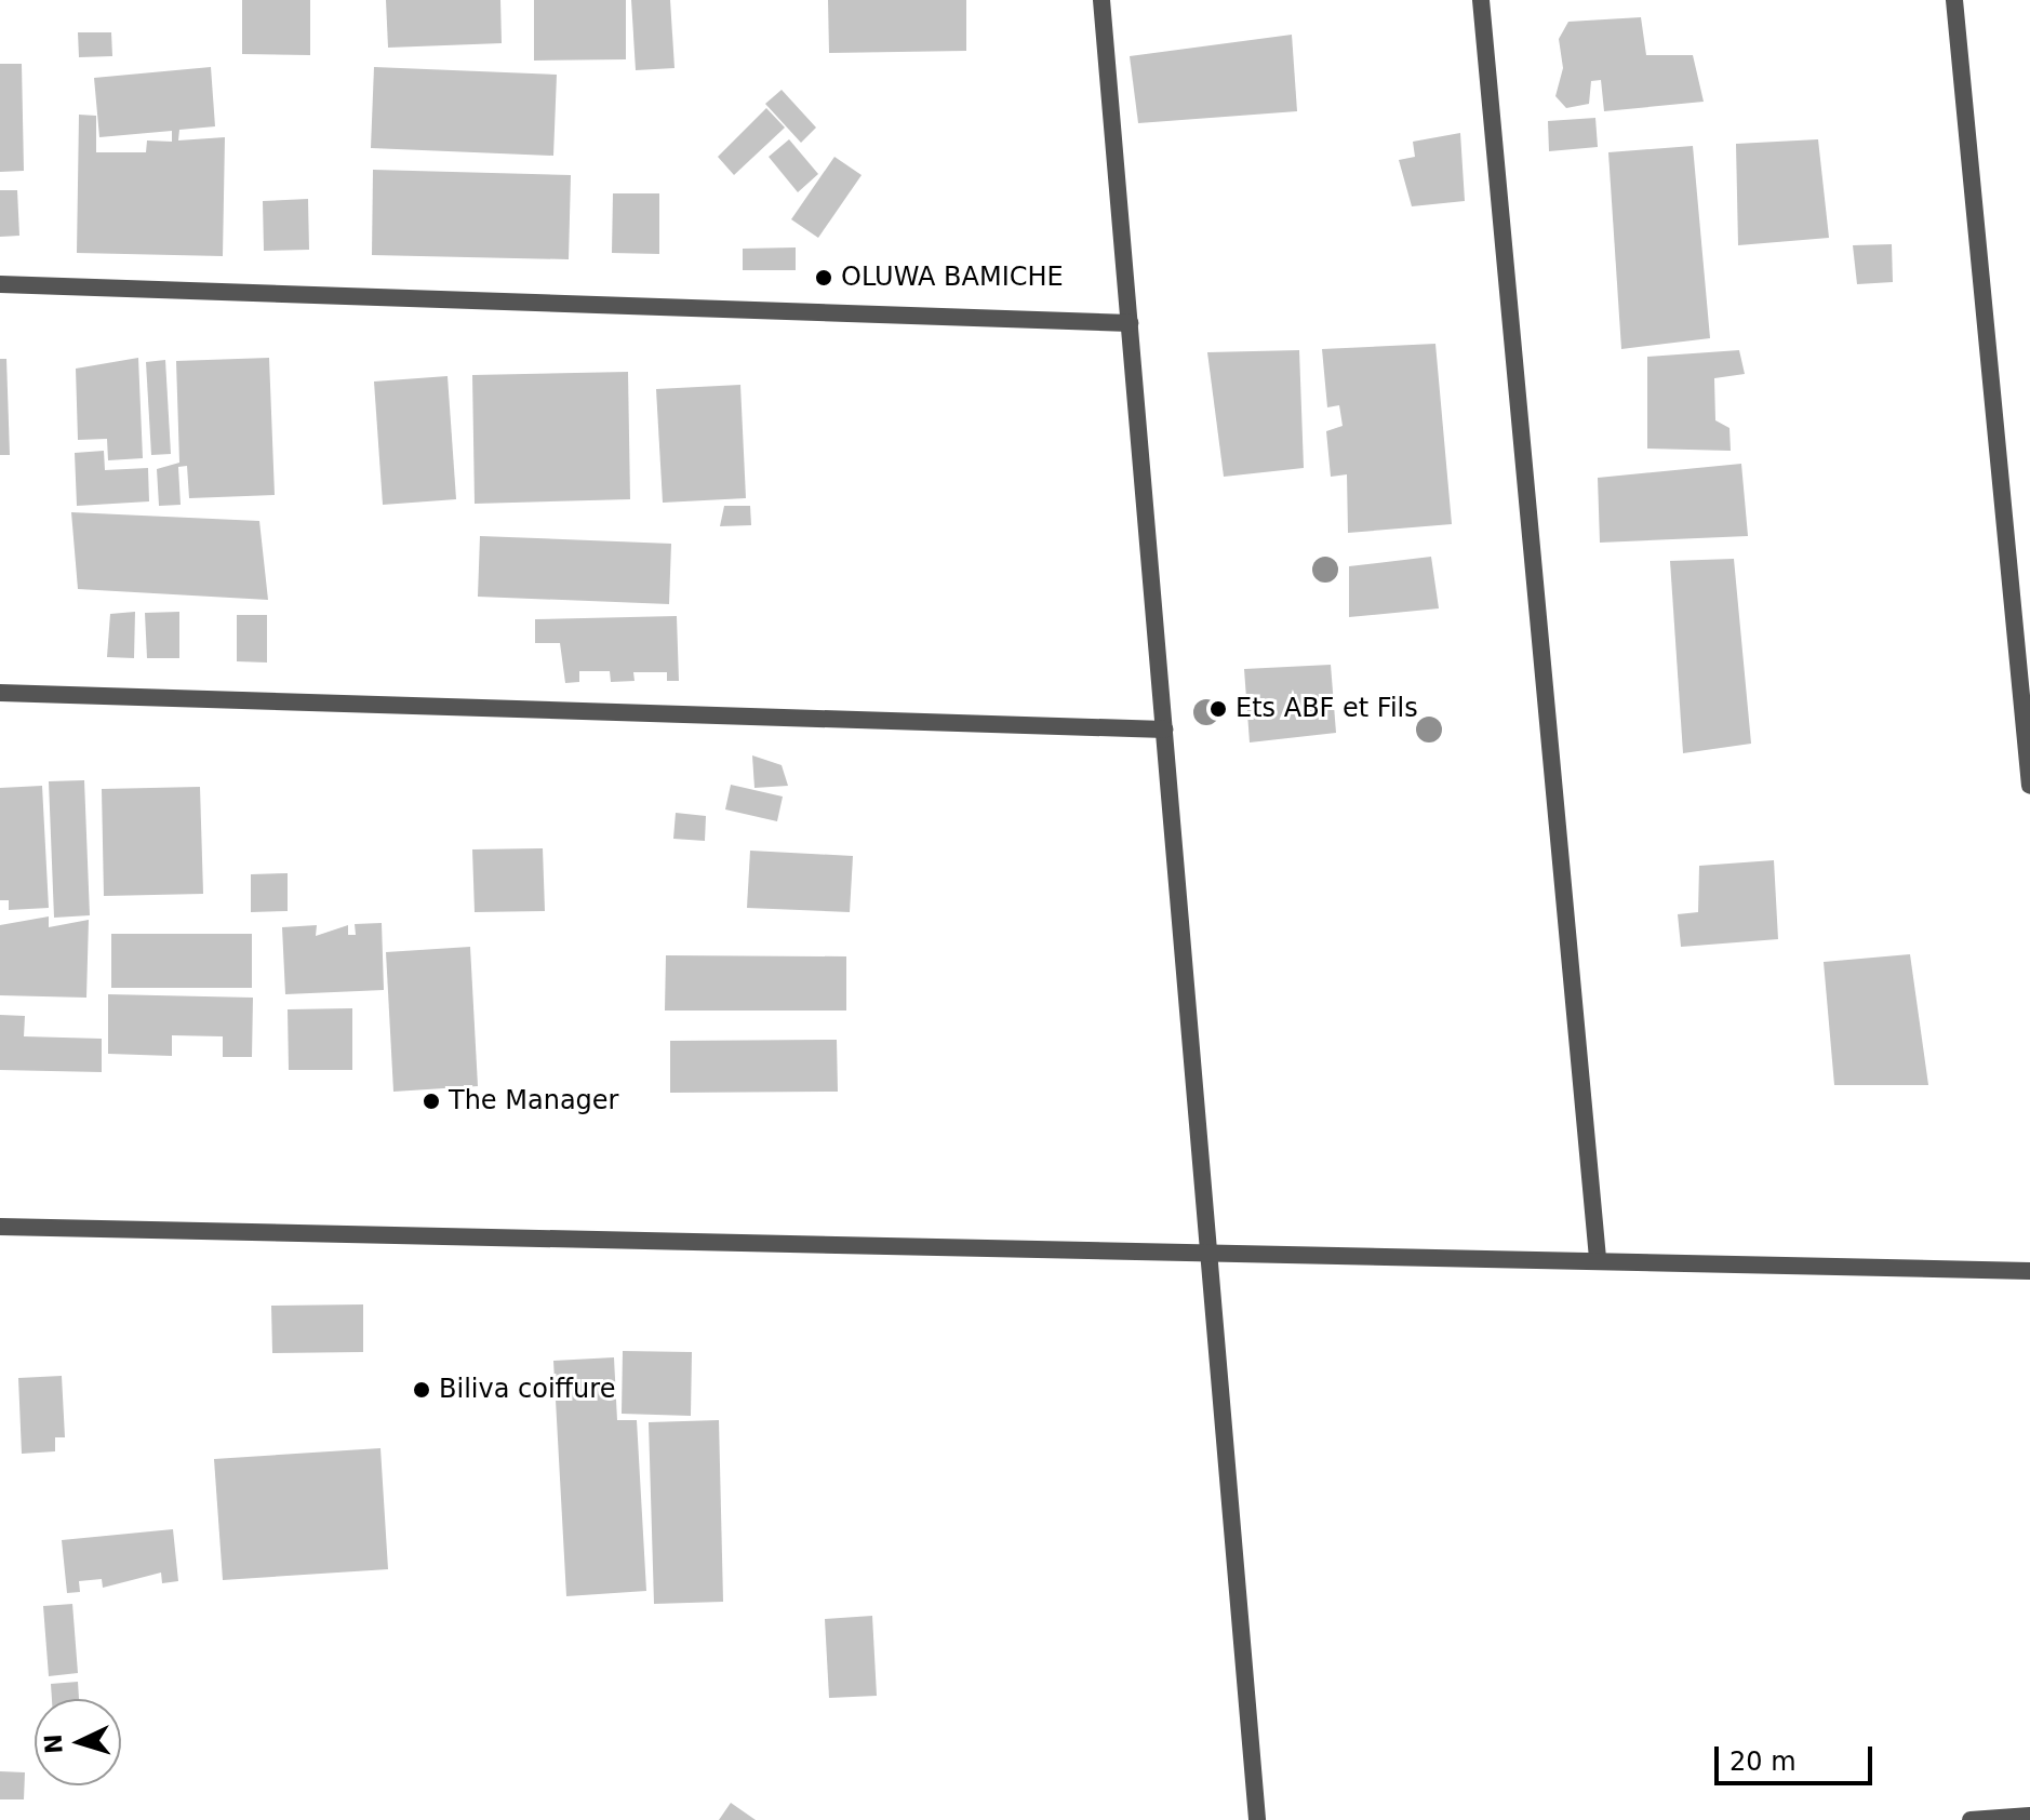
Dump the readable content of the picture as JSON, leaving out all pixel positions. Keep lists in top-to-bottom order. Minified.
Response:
{"places":["OLUWA BAMICHE","Ets ABF et Fils","The Manager","Biliva coiffure"],"scale_bar":"20 m","north":"left"}
